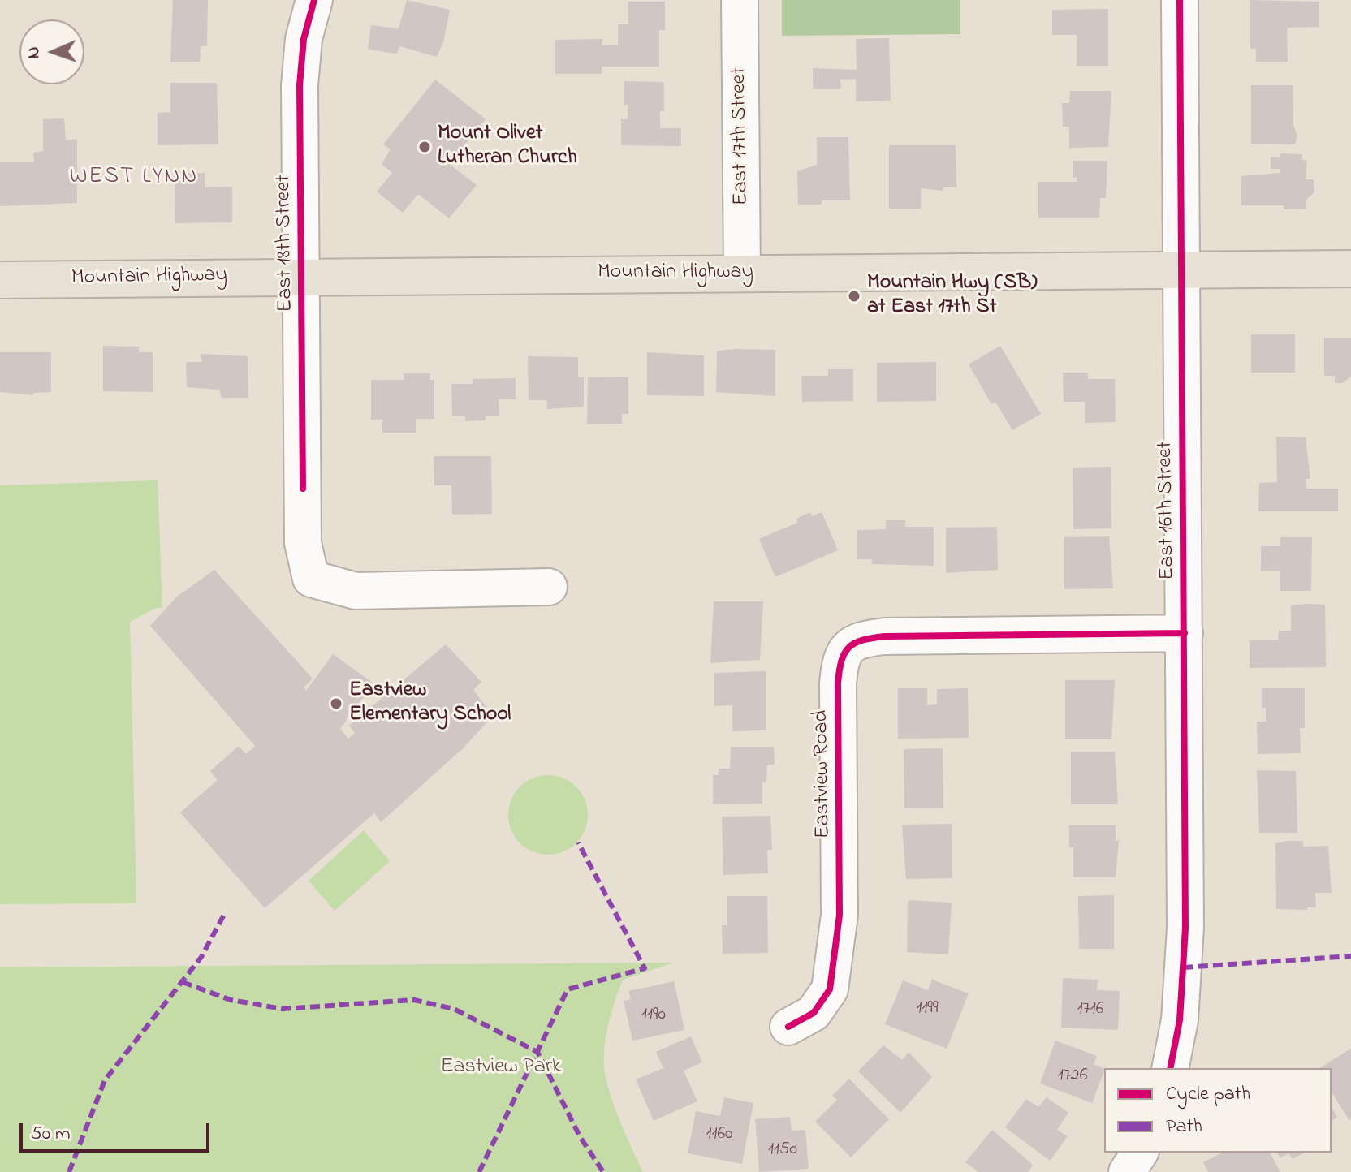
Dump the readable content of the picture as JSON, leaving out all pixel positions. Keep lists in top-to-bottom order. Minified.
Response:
{"streets":{"main road":["Mountain Highway"],"street":["East 17th Street","East 18th Street","East 16th Street","Eastview Road"]},"crossings":[["East 17th Street","Mountain Highway"],["East 18th Street","Mountain Highway"],["Mountain Highway","East 16th Street"],["East 16th Street","Eastview Road"]],"districts":["WEST LYNN"],"parks":["Eastview Park"],"places":["Mount Olivet Lutheran Church","Mountain Hwy (SB) at East 17th St","Eastview Elementary School"],"house_numbers":["1199","1716","1190","1726","1160","1150"],"legend":["Cycle path","Path"],"scale_bar":"50 m","north":"left"}
